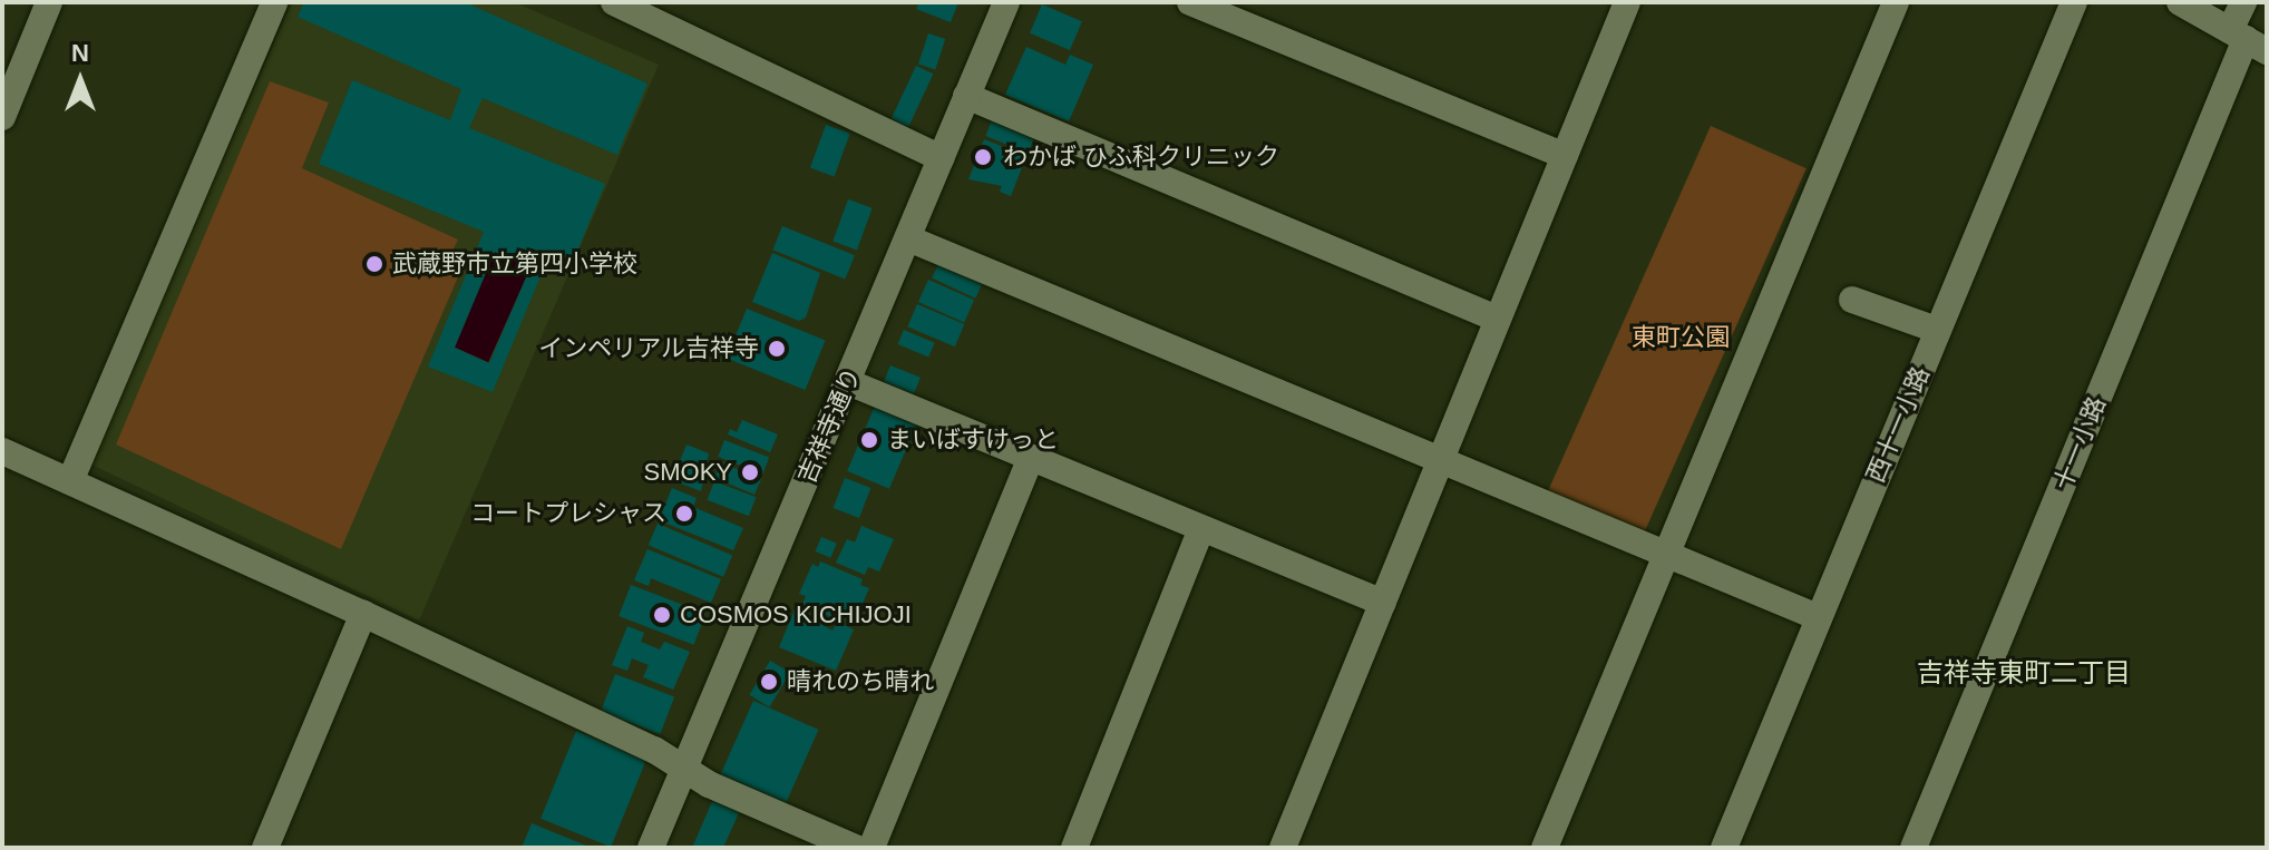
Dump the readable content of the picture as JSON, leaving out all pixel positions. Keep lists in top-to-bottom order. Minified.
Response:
{"streets":{"street":["西十一小路","吉祥寺通り","十一小路"]},"districts":["吉祥寺東町二丁目"],"parks":["東町公園"],"places":["わかば ひふ科クリニック","武蔵野市立第四小学校","インペリアル吉祥寺","まいばすけっと","SMOKY","コートプレシャス","COSMOS KICHIJOJI","晴れのち晴れ"],"north":"top"}
